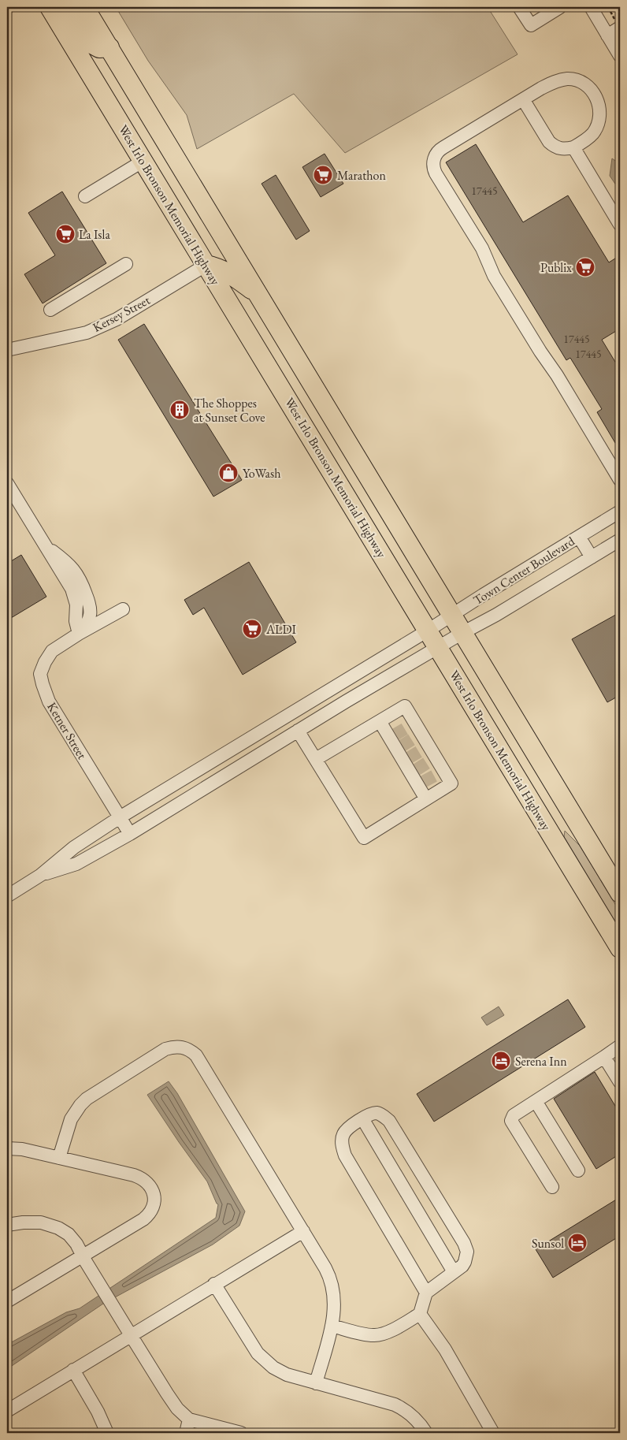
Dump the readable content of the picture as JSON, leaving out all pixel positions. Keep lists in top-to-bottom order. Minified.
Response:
{"streets":{"highway":["West Irlo Bronson Memorial Highway"],"street":["Kersey Street","Town Center Boulevard","Ketner Street"]},"crossings":[["West Irlo Bronson Memorial Highway","Kersey Street"],["West Irlo Bronson Memorial Highway","Town Center Boulevard"],["Town Center Boulevard","Ketner Street"]],"places":{"supermarket":["Marathon","La Isla","Publix","ALDI"],"building":["The Shoppes at Sunset Cove"],"shop":["YoWash"],"hotel":["Serena Inn","Sunsol"]},"house_numbers":["17445","17445","17445"]}
